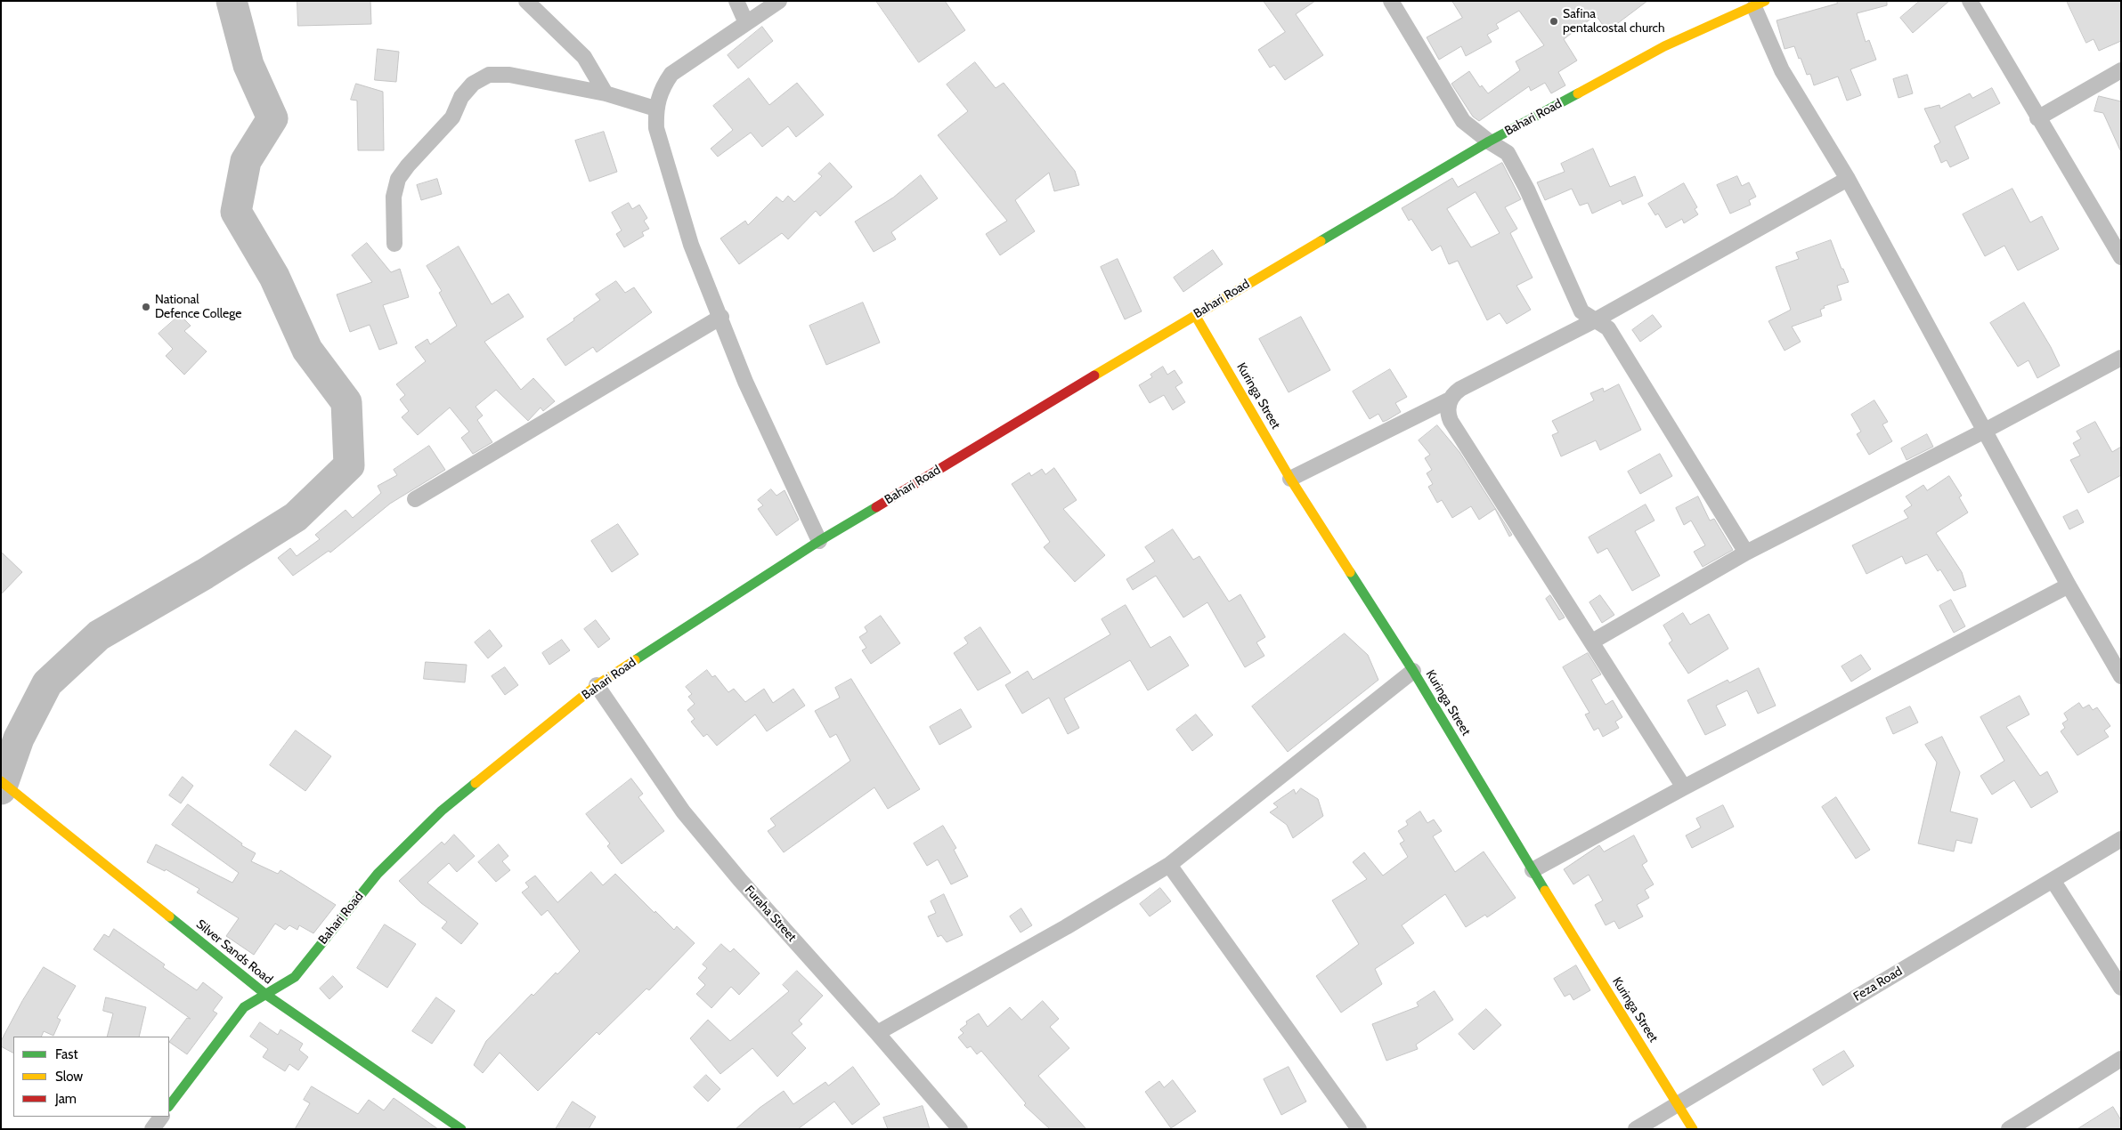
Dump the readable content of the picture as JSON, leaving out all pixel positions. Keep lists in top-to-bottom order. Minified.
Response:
{"streets":{"street":["Bahari Road","Kuringa Street","Furaha Street","Silver Sands Road","Feza Road"]},"crossings":[["Bahari Road","Kuringa Street"],["Bahari Road","Furaha Street"],["Bahari Road","Silver Sands Road"],["Kuringa Street","Feza Road"]],"places":["Safina pentalcostal church","National Defence College"],"legend":["Fast","Slow","Jam"]}
